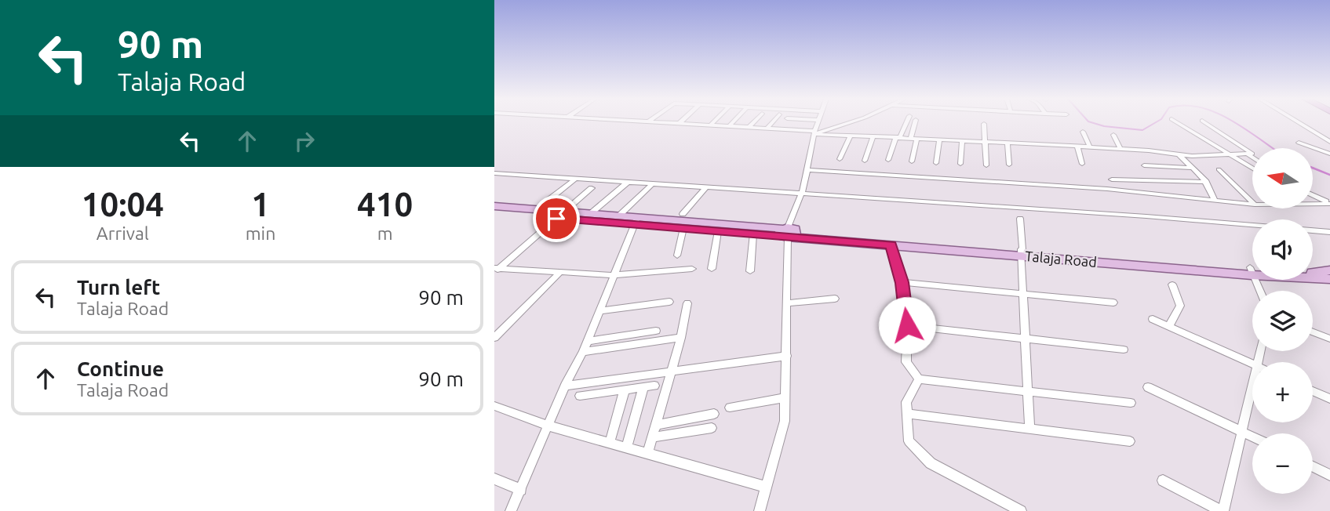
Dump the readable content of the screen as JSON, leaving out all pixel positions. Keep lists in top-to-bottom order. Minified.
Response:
{"streets":{"main road":["Talaja Road"]},"north":"left","page":{"turn":["90 m","Talaja Road"],"map_buttons":["+","−"],"eta":["10:04","Arrival","1","min","410","m"],"list":[{"name":"Turn left","note":"Talaja Road","value":"90 m"},{"name":"Continue","note":"Talaja Road","value":"90 m"}]}}
